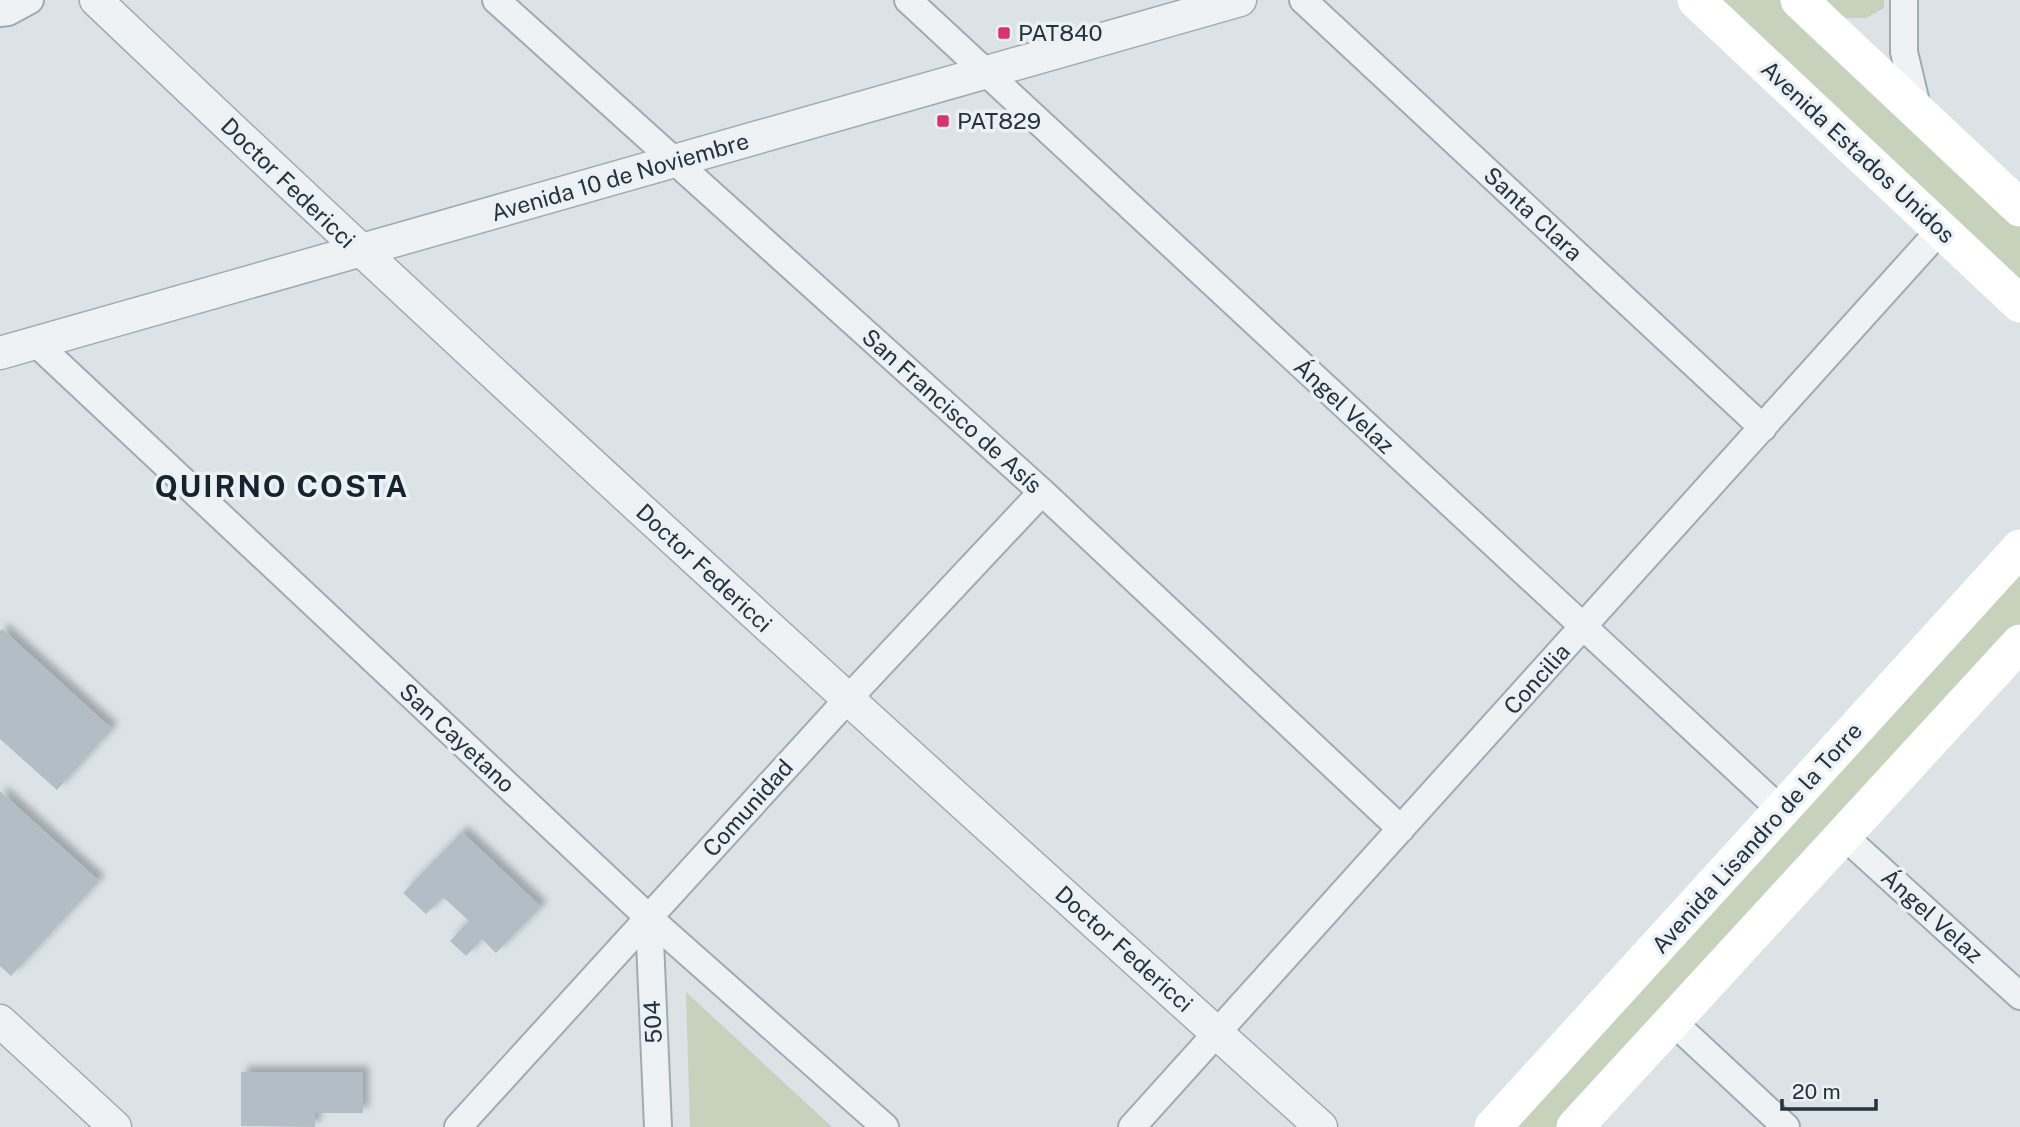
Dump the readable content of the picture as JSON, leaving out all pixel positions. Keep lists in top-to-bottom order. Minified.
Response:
{"streets":{"main road":["Avenida Estados Unidos","Avenida Lisandro de la Torre"],"street":["Avenida 10 de Noviembre","Doctor Federicci","Santa Clara","Ángel Velaz","San Francisco de Asís","Concilia","San Cayetano","Comunidad","504"]},"crossings":[["Avenida Estados Unidos","Concilia"],["Avenida 10 de Noviembre","Doctor Federicci"],["Avenida 10 de Noviembre","Ángel Velaz"],["Avenida 10 de Noviembre","San Francisco de Asís"],["Avenida 10 de Noviembre","San Cayetano"],["Doctor Federicci","Concilia"],["Doctor Federicci","Comunidad"],["Santa Clara","Concilia"],["Ángel Velaz","Concilia"],["Ángel Velaz","Avenida Lisandro de la Torre"],["San Francisco de Asís","Concilia"],["San Francisco de Asís","Comunidad"],["San Cayetano","Comunidad"],["San Cayetano","504"],["Comunidad","504"]],"districts":["QUIRNO COSTA"],"places":{"transit":["PAT840","PAT829"]},"scale_bar":"20 m"}
